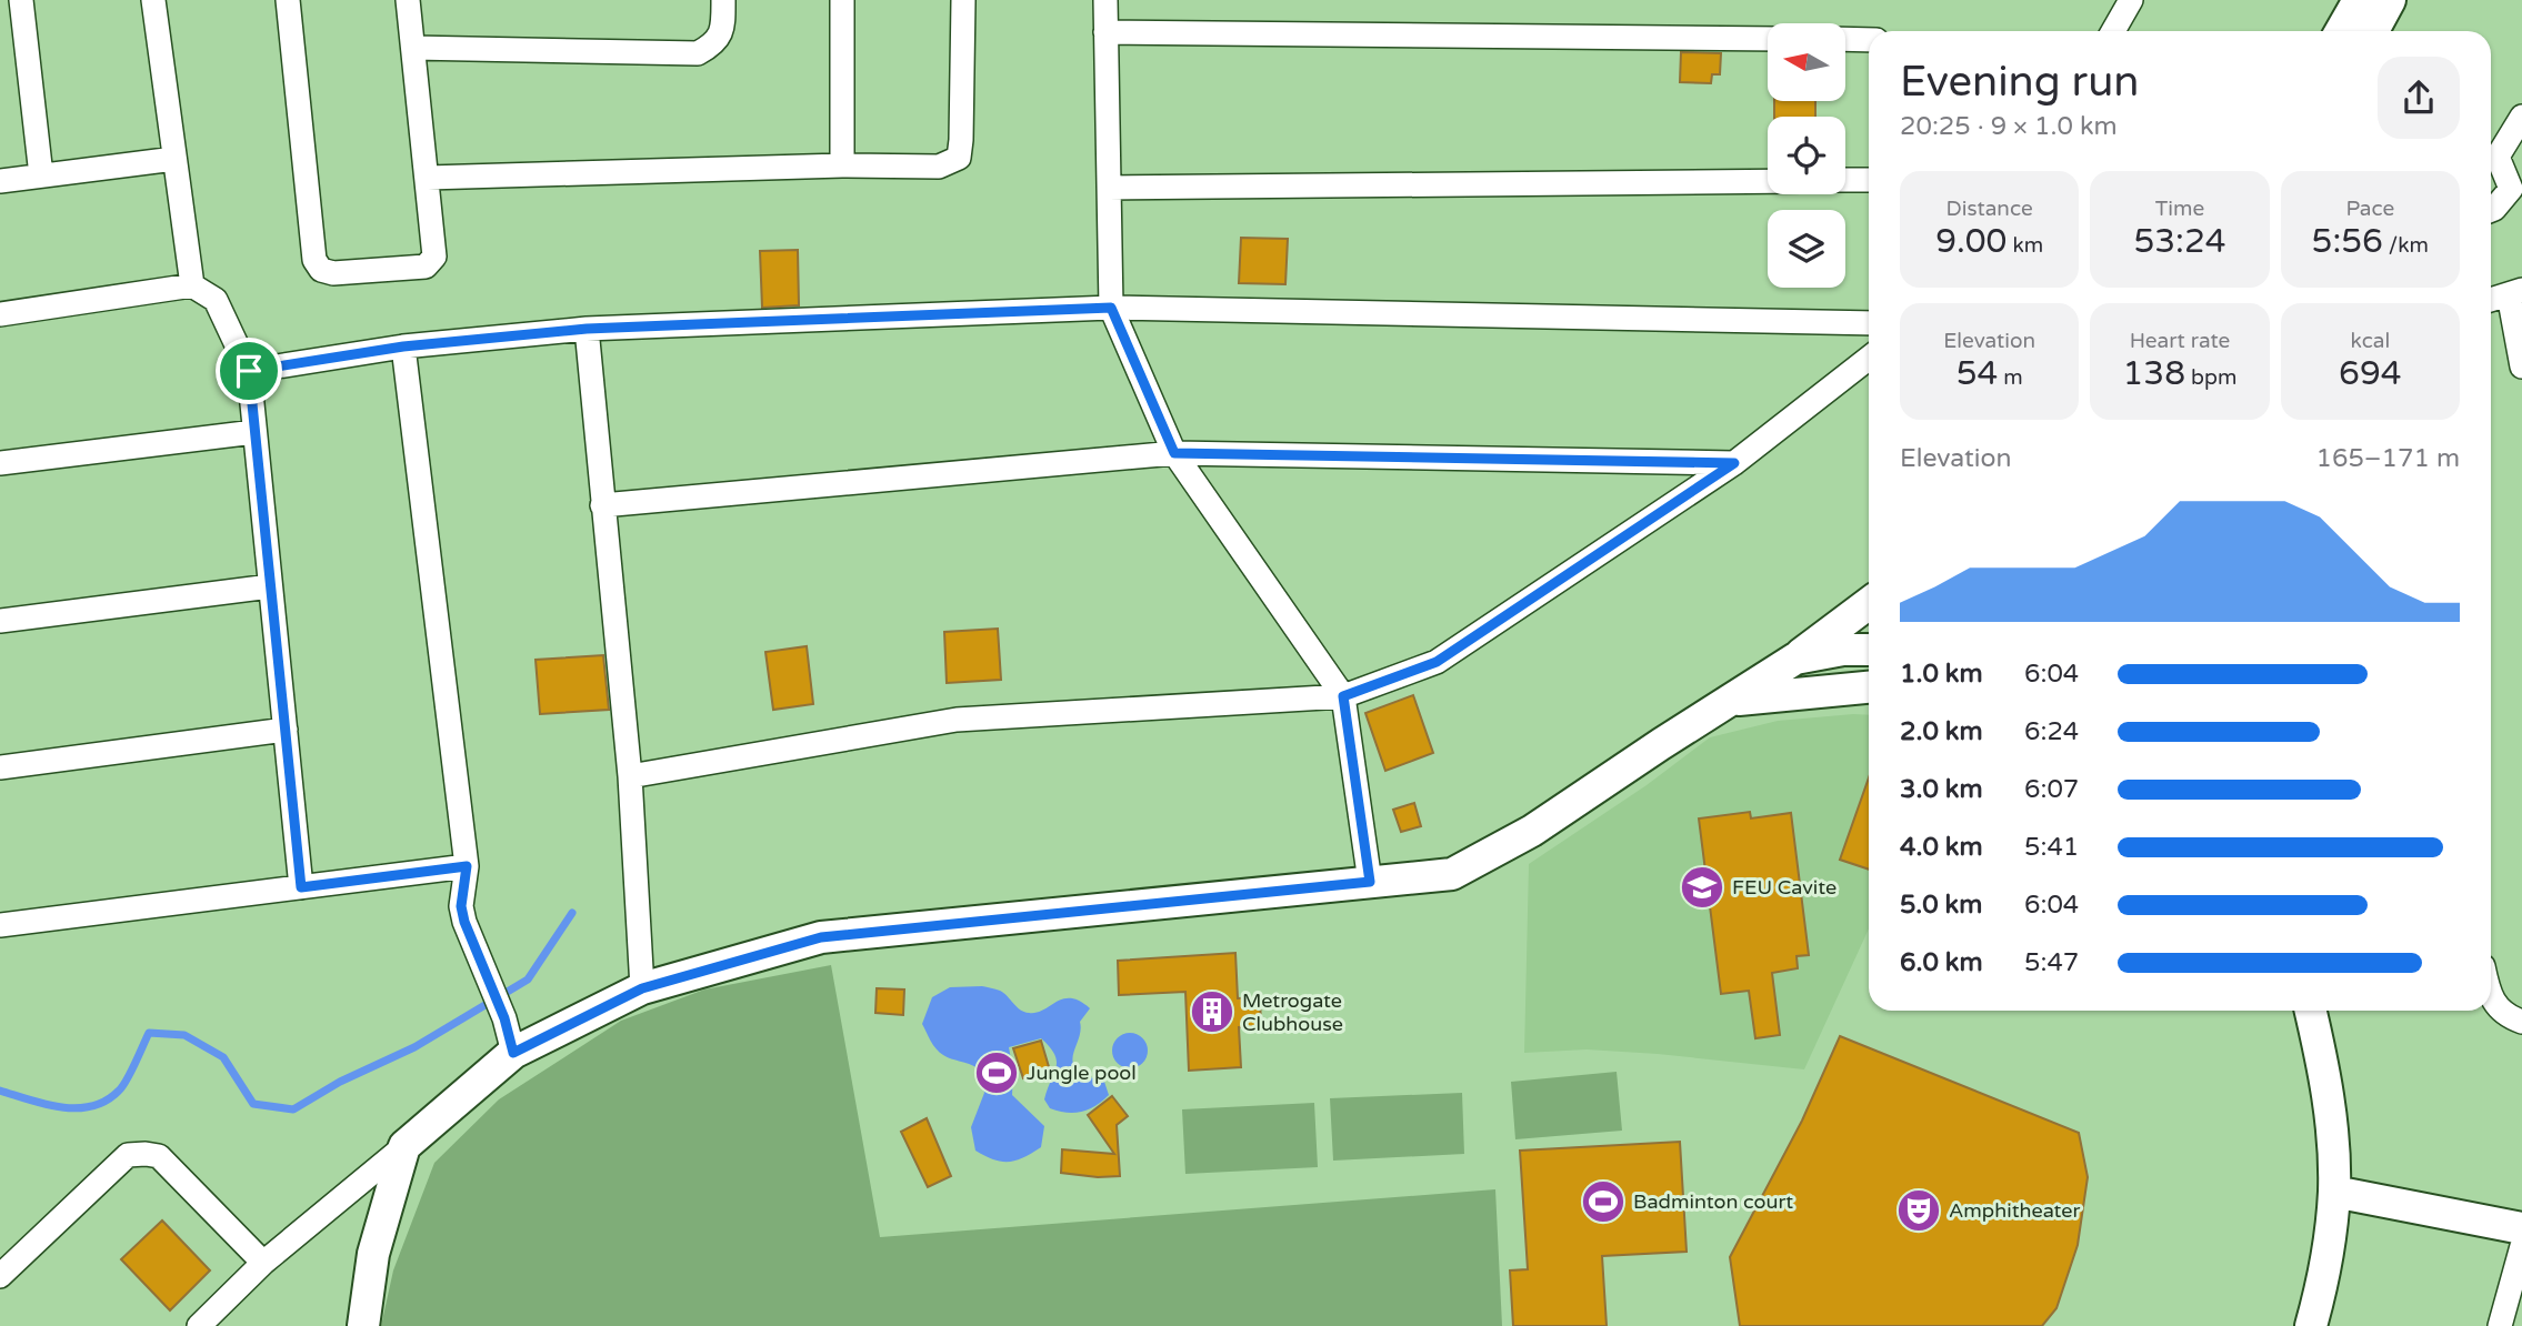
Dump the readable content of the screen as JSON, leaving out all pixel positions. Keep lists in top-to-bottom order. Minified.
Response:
{"places":{"school or university":["FEU Cavite"],"building":["Metrogate Clubhouse"],"sports":["Jungle pool","Badminton court"],"theatre":["Amphitheater"]},"north":"left","page":{"heading":["Evening run","20:25 · 9 × 1.0 km"],"stats":[["Distance","9.00 km"],["Time","53:24"],["Pace","5:56 /km"],["Elevation","54 m"],["Heart rate","138 bpm"],["kcal","694"]],"chart":["Elevation","165–171 m"],"list":[{"name":"1.0 km","note":"6:04"},{"name":"2.0 km","note":"6:24"},{"name":"3.0 km","note":"6:07"},{"name":"4.0 km","note":"5:41"},{"name":"5.0 km","note":"6:04"},{"name":"6.0 km","note":"5:47"}]}}
